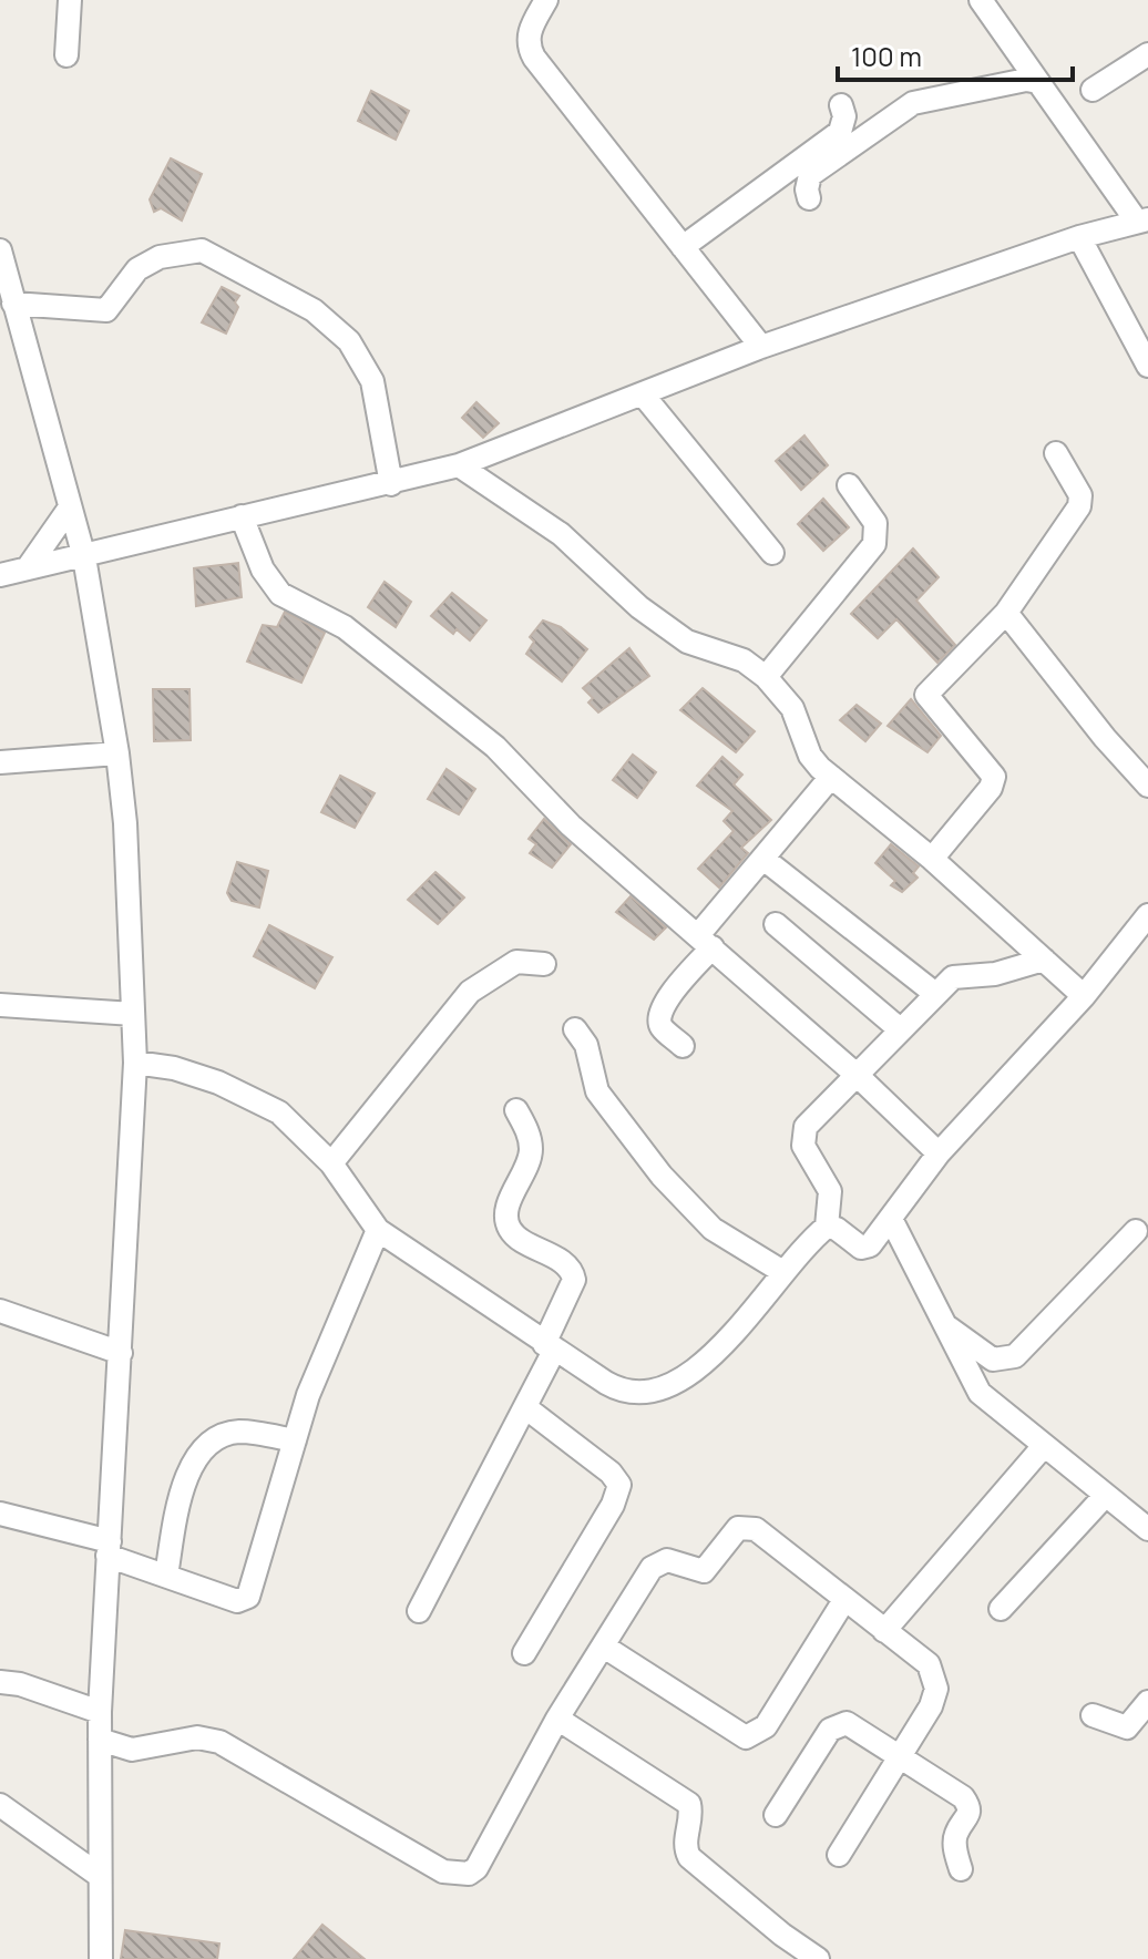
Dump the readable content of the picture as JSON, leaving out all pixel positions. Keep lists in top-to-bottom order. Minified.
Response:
{"scale_bar":"100 m"}
